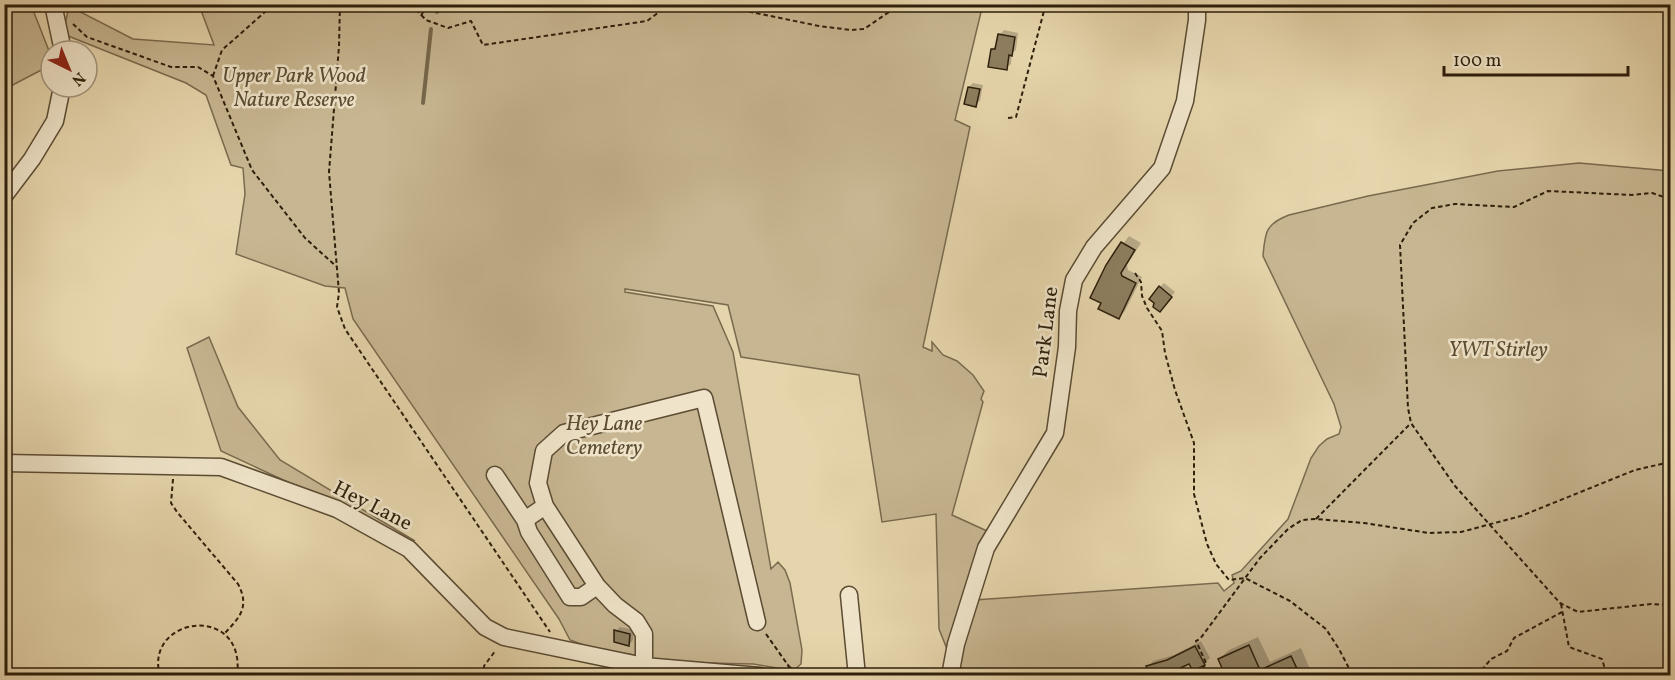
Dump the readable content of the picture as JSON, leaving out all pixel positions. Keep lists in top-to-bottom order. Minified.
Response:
{"streets":{"street":["Park Lane","Hey Lane"]},"parks":["Upper Park Wood Nature Reserve","YWT Stirley","Hey Lane Cemetery"],"scale_bar":"100 m","north":"bottom right"}
